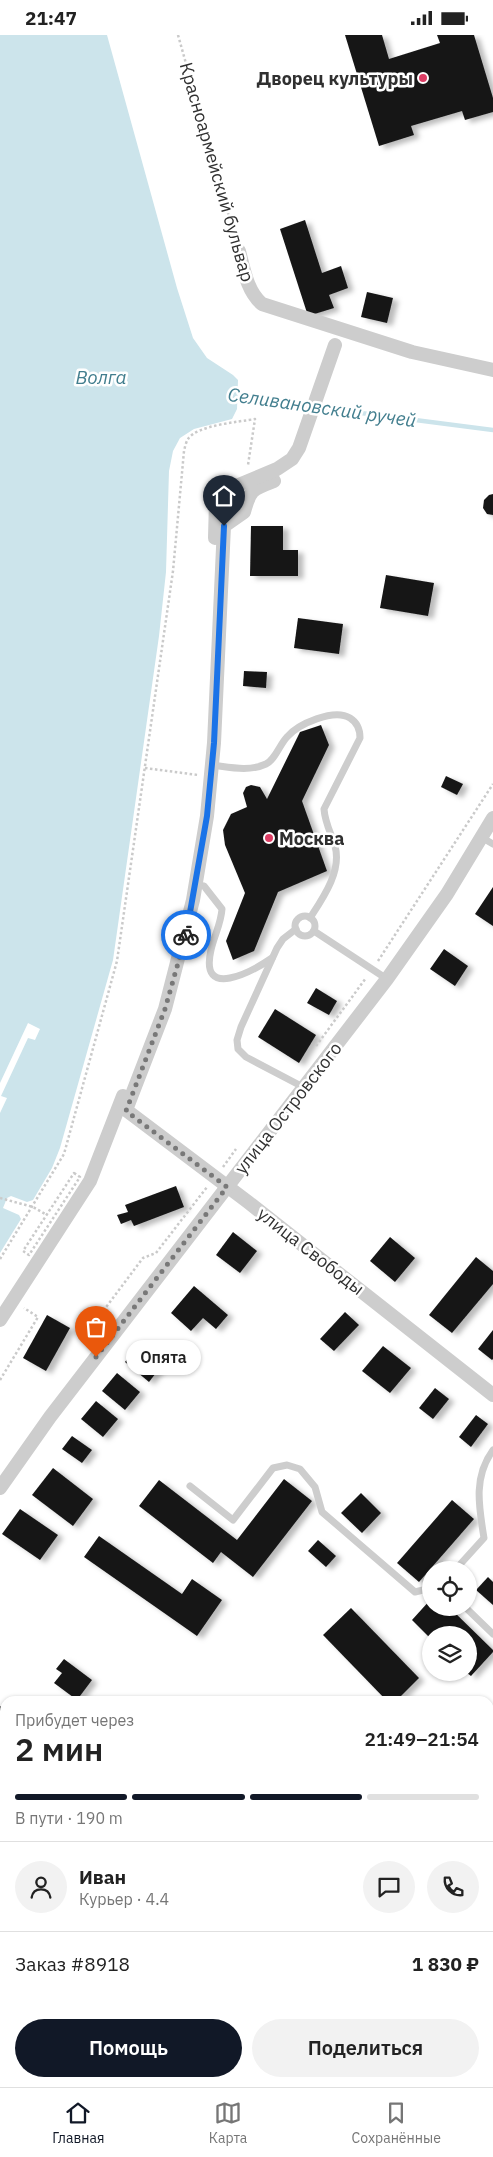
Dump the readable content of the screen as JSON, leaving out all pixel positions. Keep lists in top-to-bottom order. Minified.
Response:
{"streets":{"street":["Красноармейский бульвар","улица Островского","улица Свободы"]},"crossings":[["улица Островского","улица Свободы"]],"water":["Волга","Селивановский ручей"],"places":["Дворец культуры","Москва","Опята"],"page":{"status":"21:47","bubble":"Опята","heading":["2 мин","Прибудет через","21:49–21:54"],"panel":["Иван","Курьер · 4.4","Заказ #8918","1 830 ₽"],"bar":"В пути · 190 m","buttons":["Помощь","Поделиться"],"tabs":["Главная","Карта","Сохранённые"]}}
